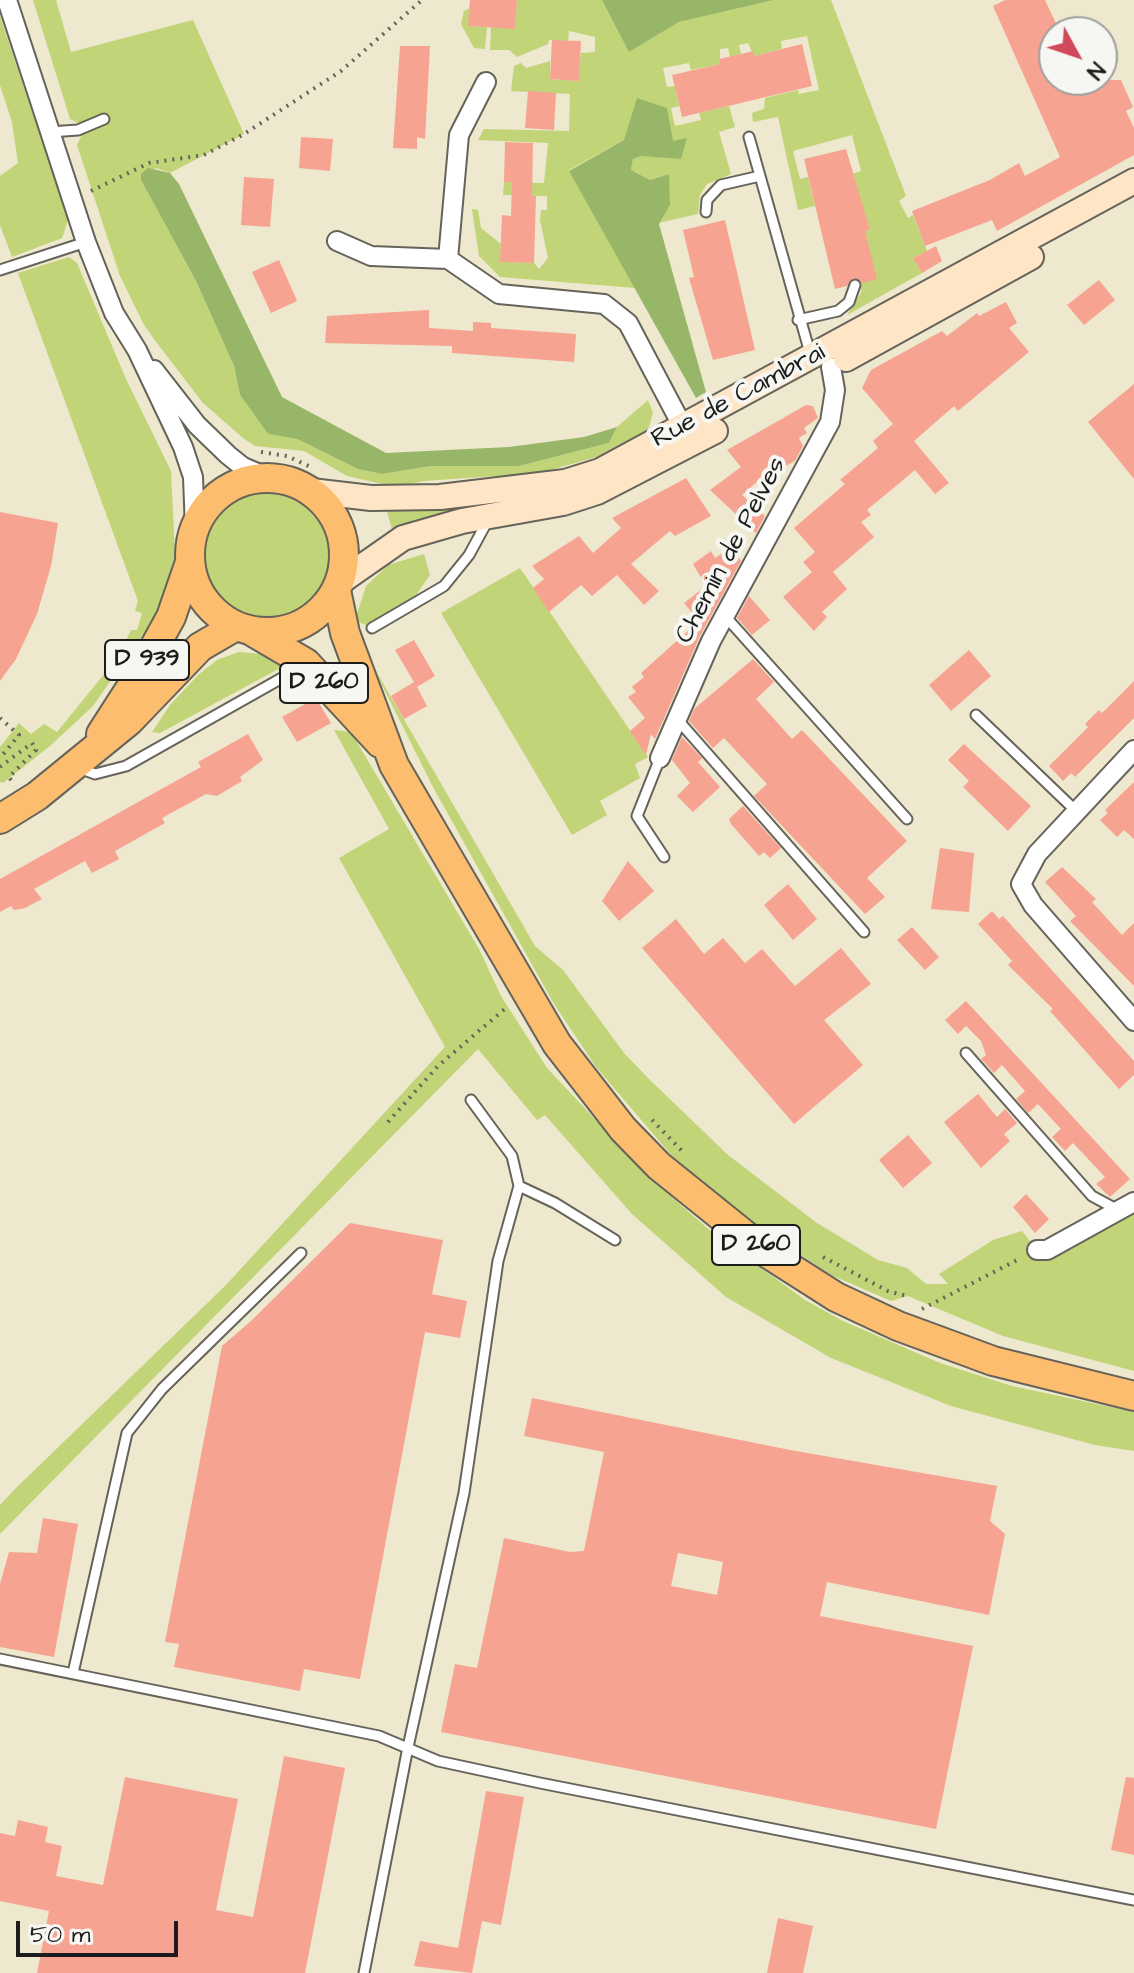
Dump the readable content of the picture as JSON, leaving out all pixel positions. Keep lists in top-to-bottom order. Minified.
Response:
{"streets":{"main road":["Rue de Cambrai","D 939","D 260"],"street":["Chemin de Pelves"]},"crossings":[["Rue de Cambrai","Chemin de Pelves"],["Rue de Cambrai","D 939"],["Rue de Cambrai","D 260"],["D 939","D 260"]],"scale_bar":"50 m","north":"bottom right"}
